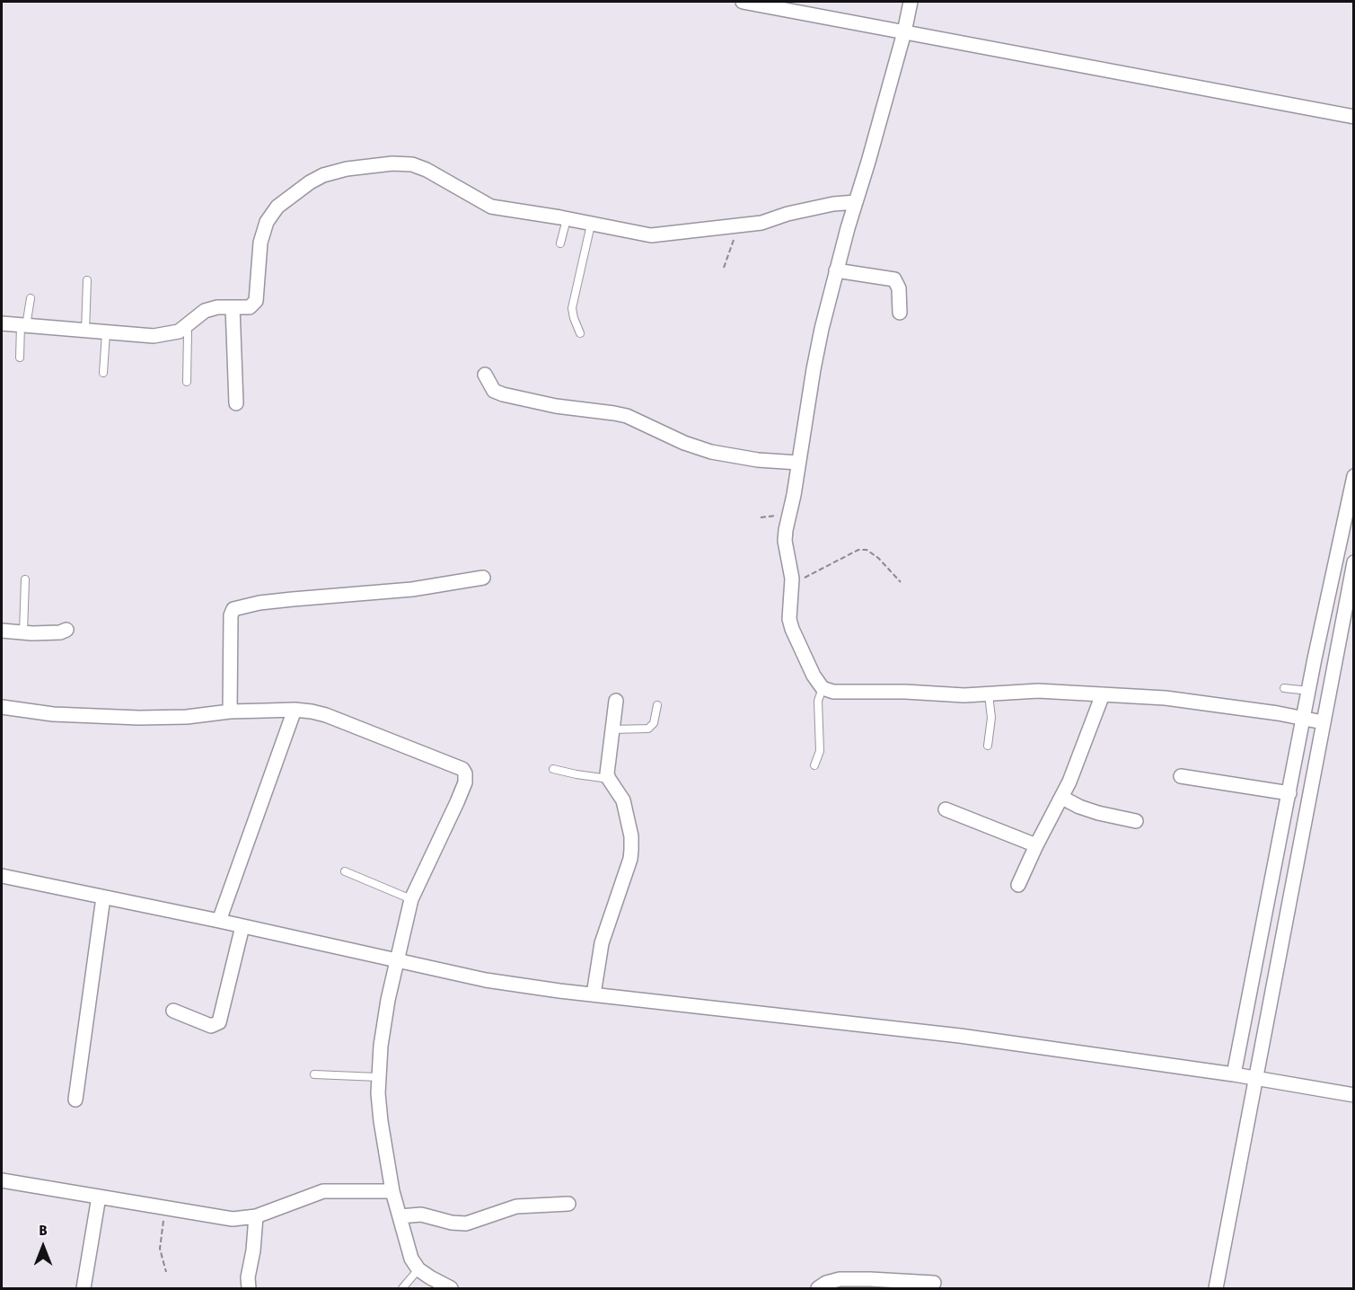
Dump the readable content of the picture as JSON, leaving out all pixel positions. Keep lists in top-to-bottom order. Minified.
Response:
{"north":"top"}
